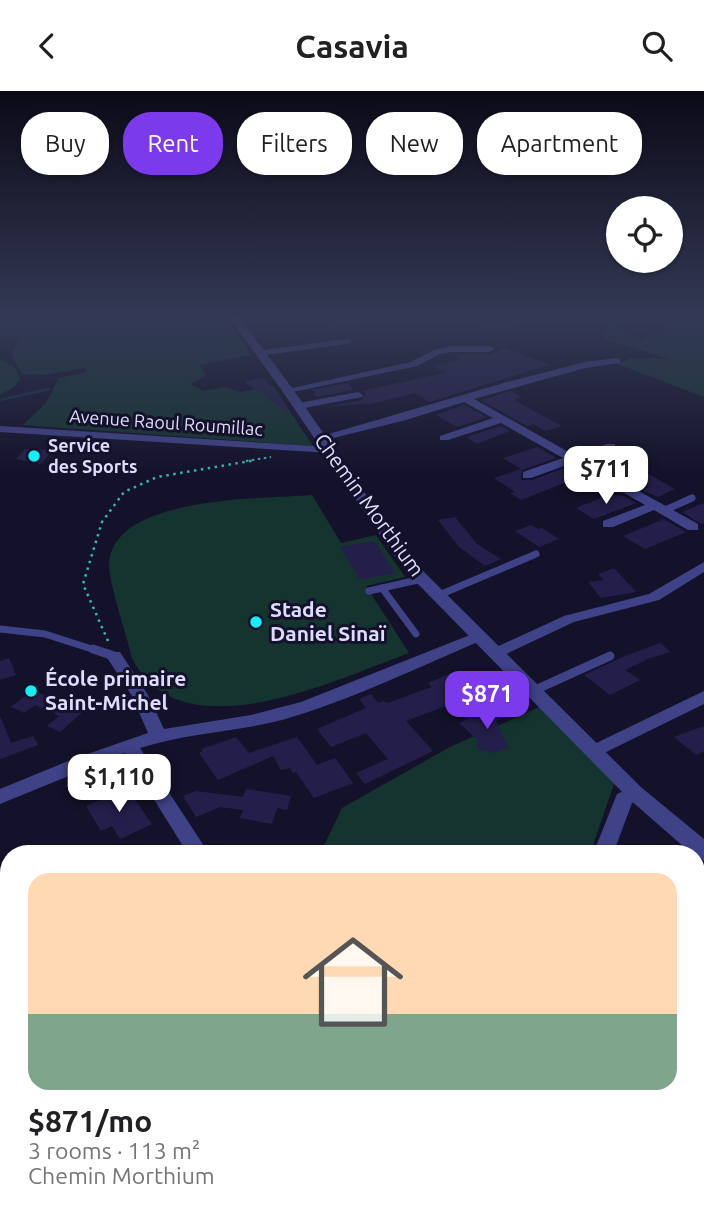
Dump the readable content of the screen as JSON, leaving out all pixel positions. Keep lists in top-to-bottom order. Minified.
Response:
{"streets":{"street":["Avenue Raoul Roumillac","Chemin Morthium"]},"crossings":[["Avenue Raoul Roumillac","Chemin Morthium"]],"places":["Service des Sports","Stade Daniel Sinaï","École primaire Saint-Michel"],"page":{"header":"Casavia","chip":["Buy","Rent","Filters","New","Apartment"],"price":["$711","$871","$1,110"],"list":[{"name":"$871/mo","note":"3 rooms · 113 m² · Chemin Morthium"}]}}
